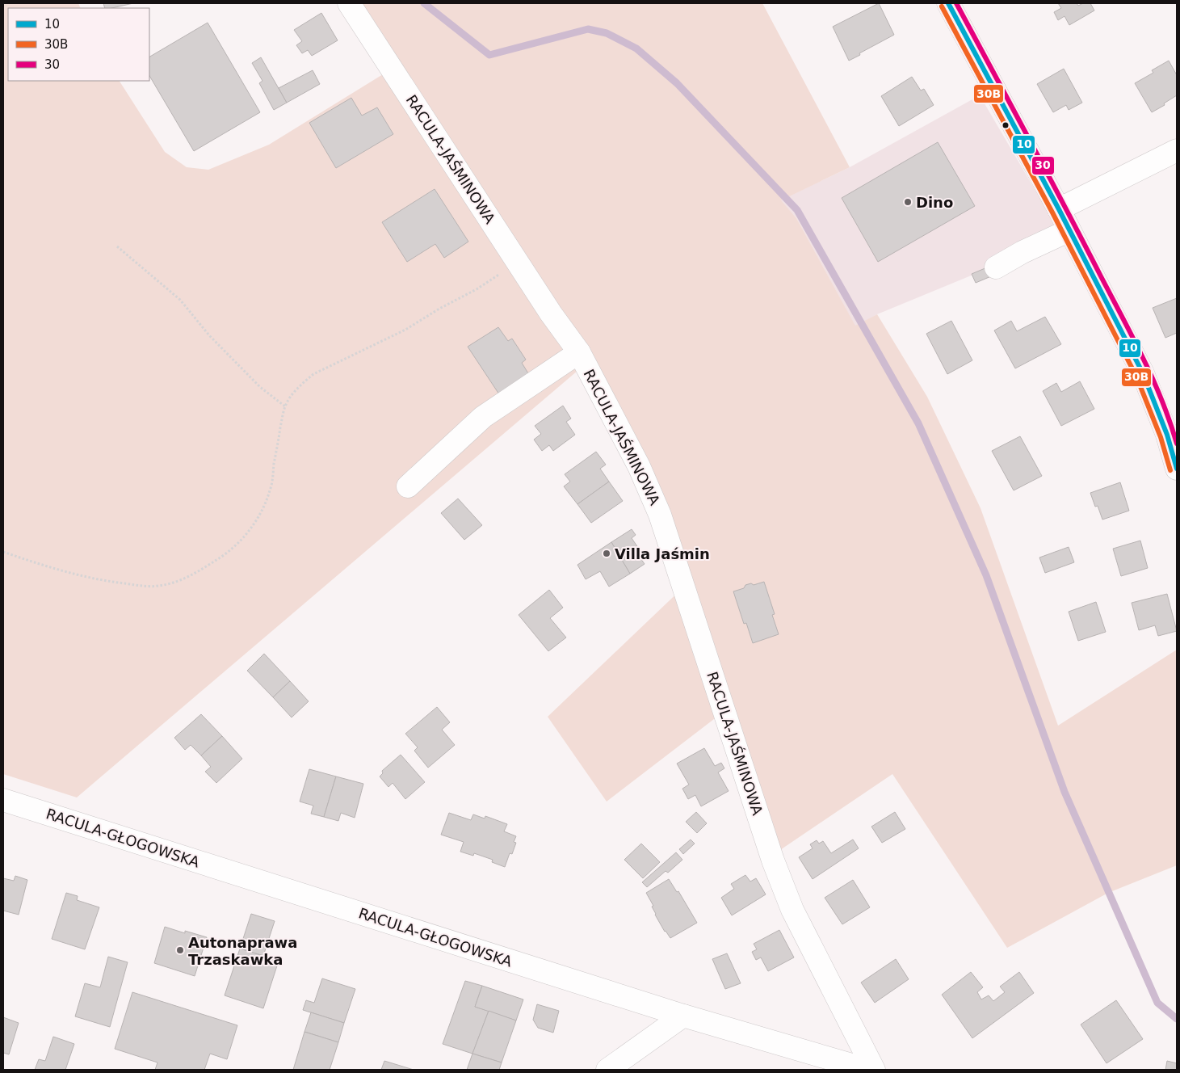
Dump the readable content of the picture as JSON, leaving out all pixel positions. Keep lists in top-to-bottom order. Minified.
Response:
{"streets":{"street":["RACULA-JAŚMINOWA","RACULA-GŁOGOWSKA"]},"places":["Dino","Villa Jaśmin","Autonaprawa Trzaskawka"],"lines":["transit line 10","transit line 30","transit line 30B"],"legend":["10","30B","30"]}
